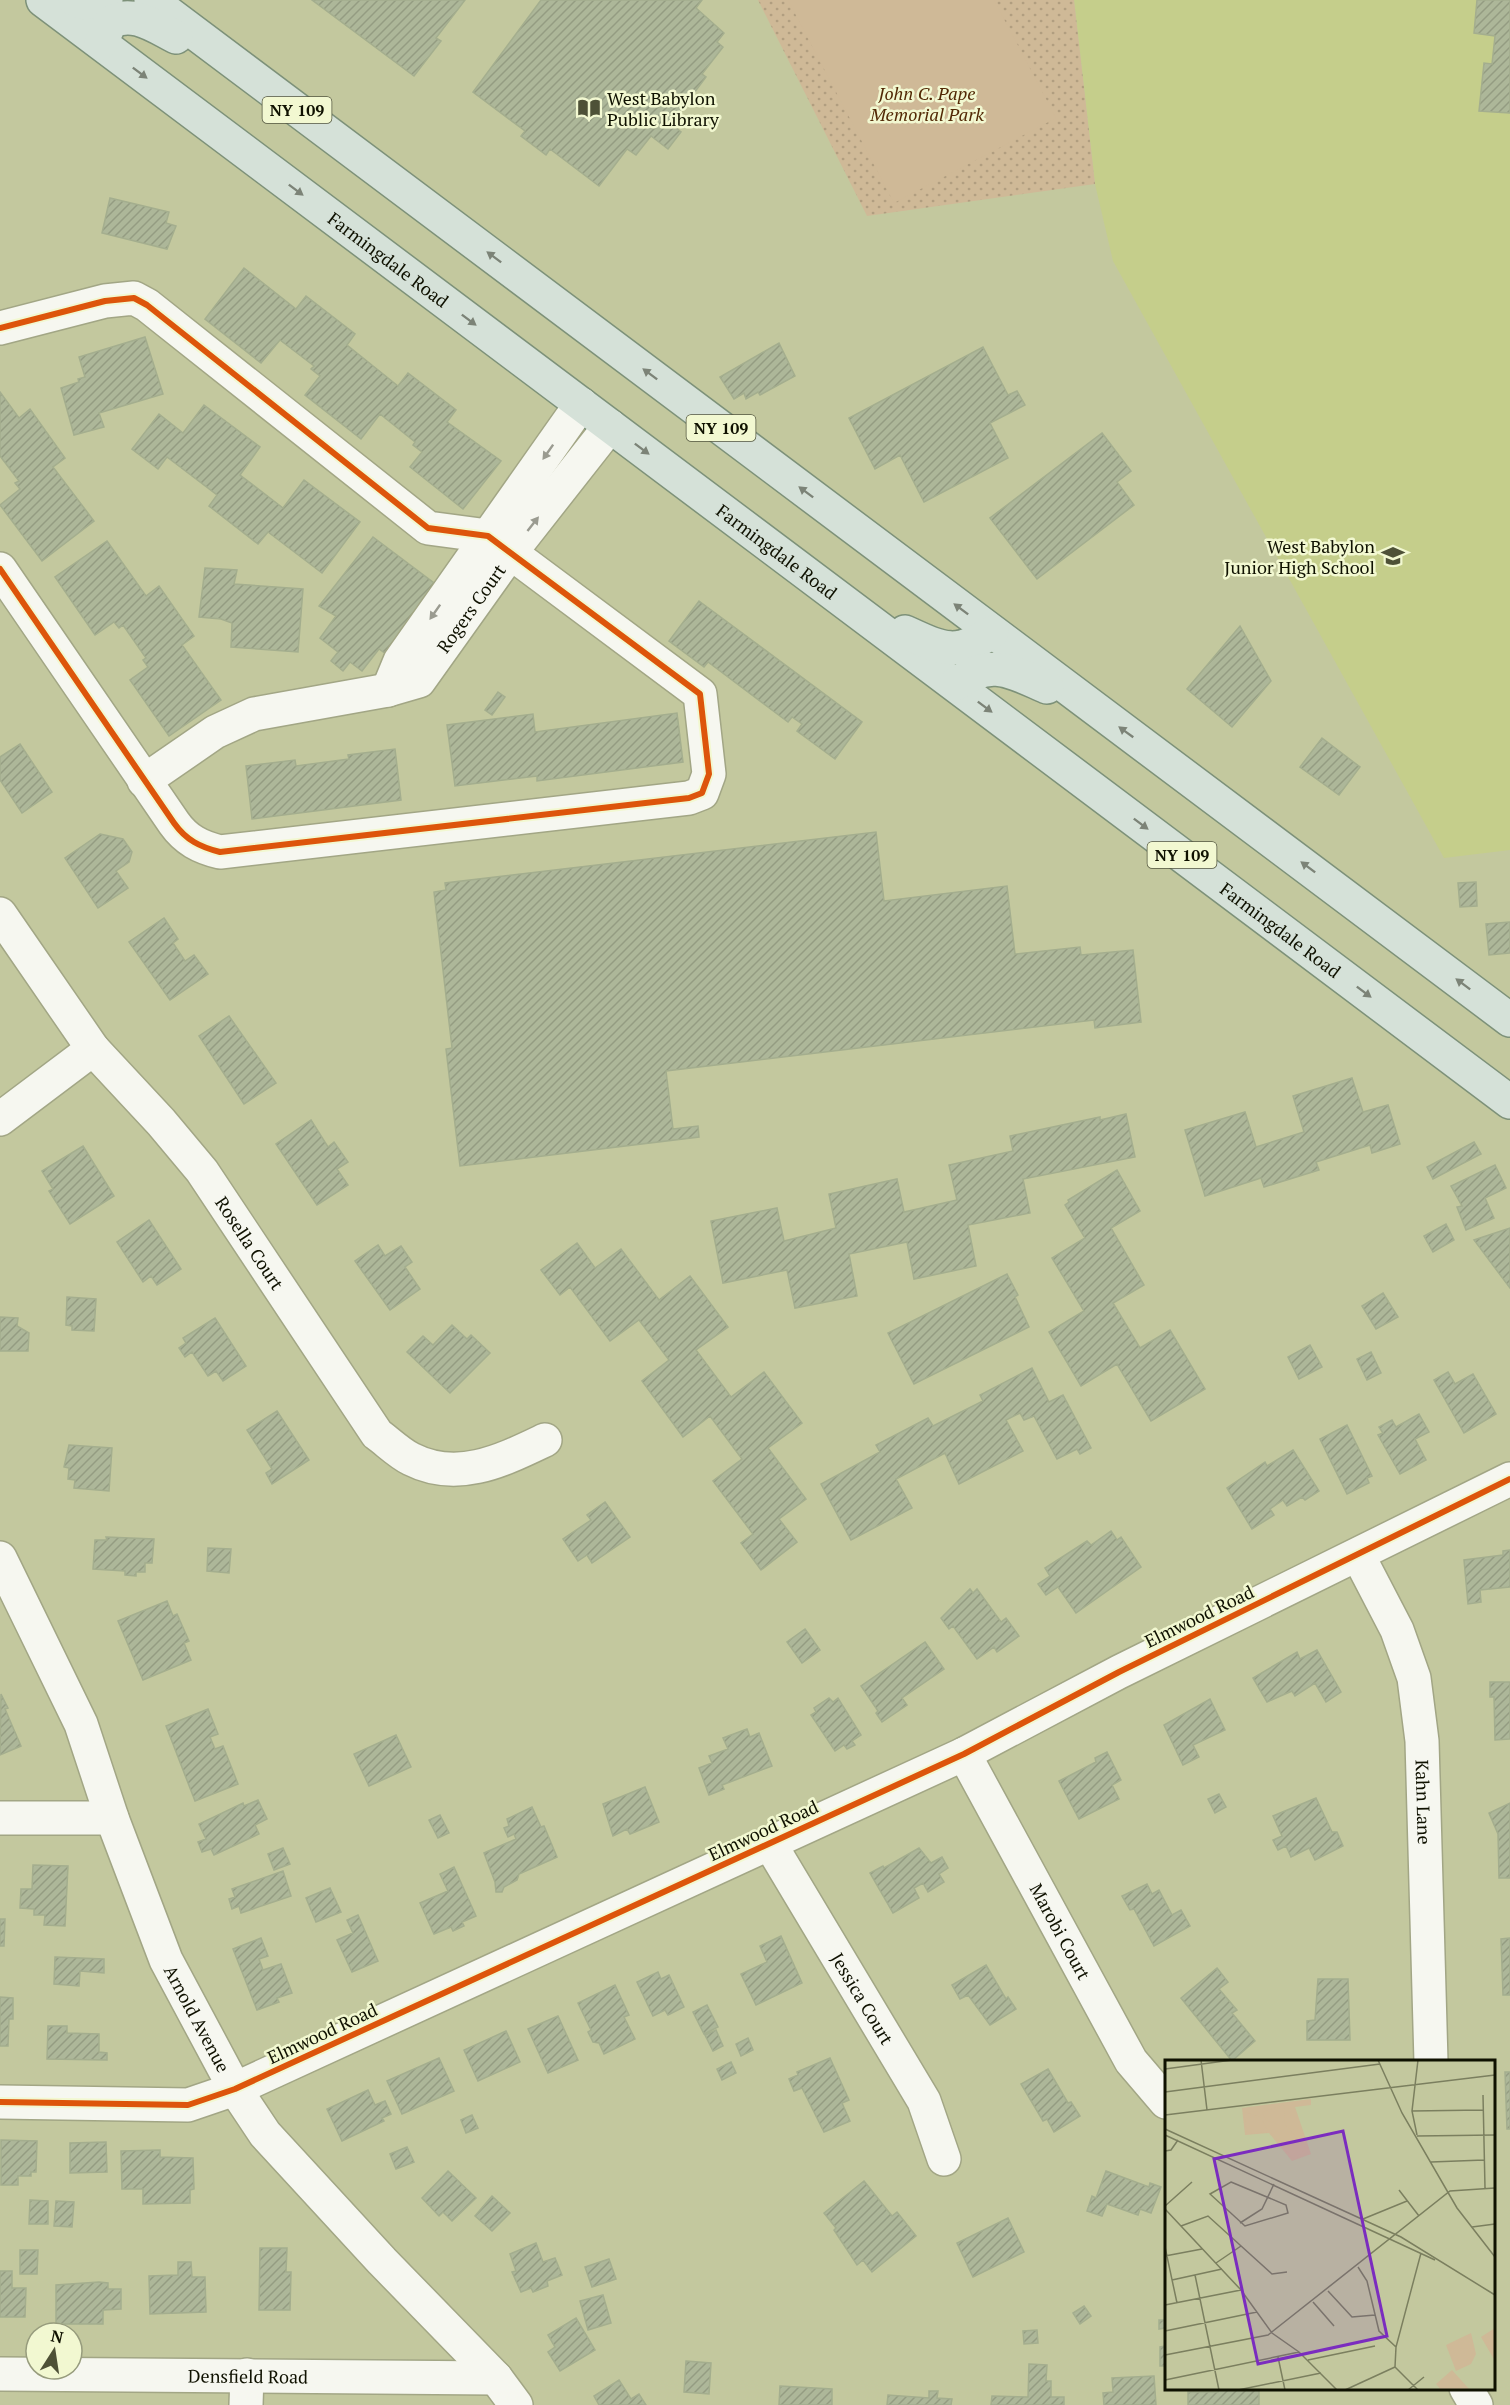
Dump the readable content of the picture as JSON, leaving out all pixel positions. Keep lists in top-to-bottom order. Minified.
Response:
{"streets":{"main road":["NY 109","Farmingdale Road"],"street":["Rogers Court","Rosella Court","Elmwood Road","Kahn Lane","Marobi Court","Jessica Court","Arnold Avenue","Densfield Road"]},"crossings":[["Farmingdale Road","Rogers Court"],["Elmwood Road","Kahn Lane"],["Elmwood Road","Marobi Court"],["Elmwood Road","Jessica Court"],["Elmwood Road","Arnold Avenue"],["Arnold Avenue","Densfield Road"]],"parks":["John C. Pape Memorial Park"],"places":{"library":["West Babylon Public Library"],"school or university":["West Babylon Junior High School"]},"north":"top"}
